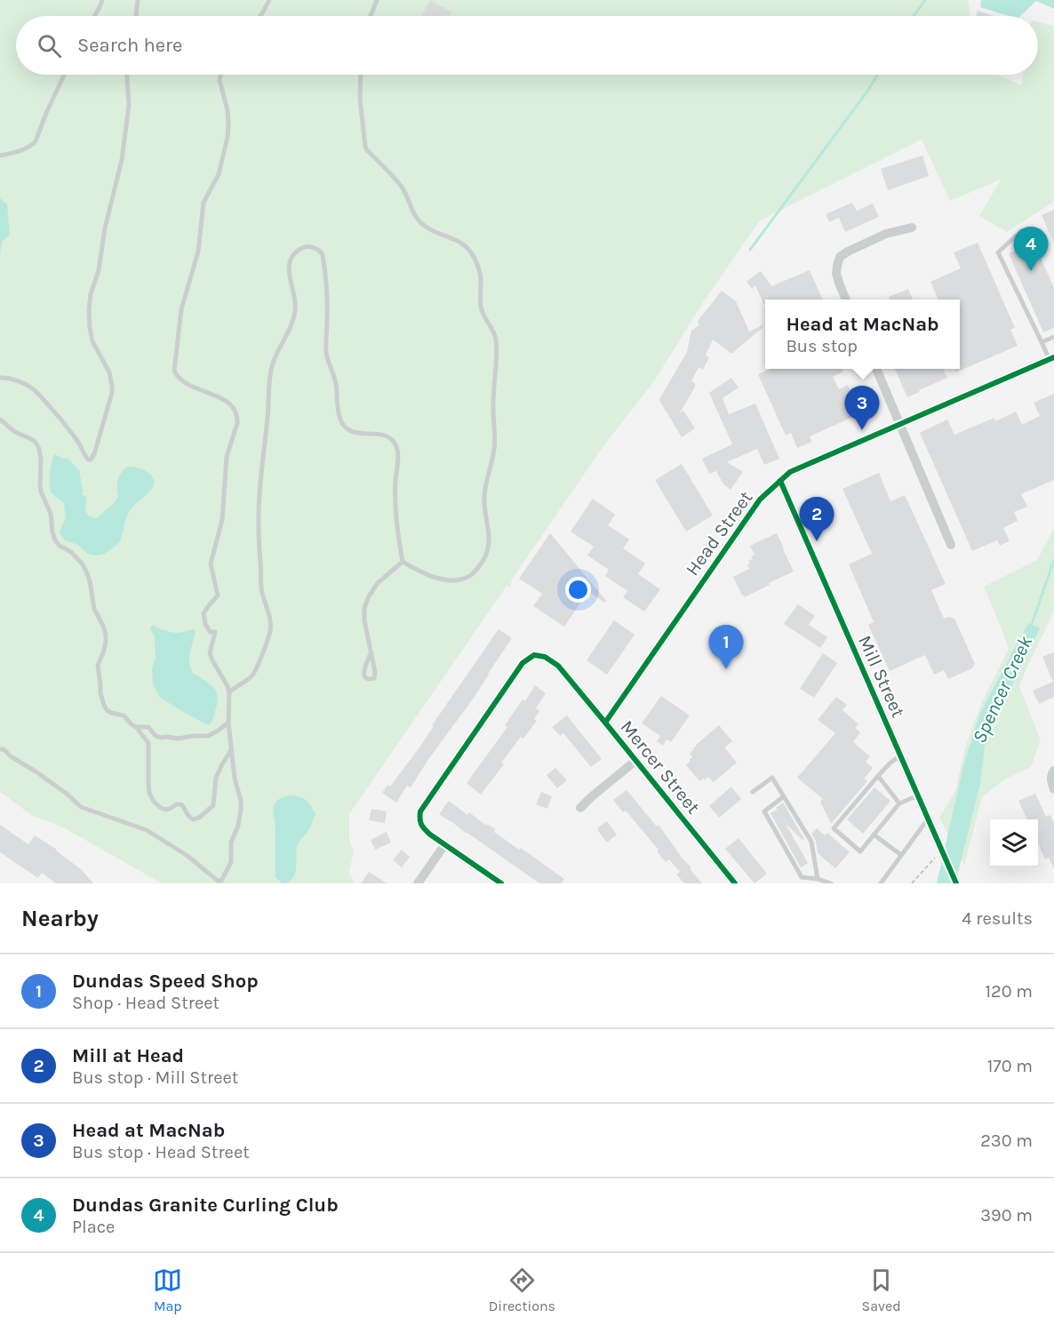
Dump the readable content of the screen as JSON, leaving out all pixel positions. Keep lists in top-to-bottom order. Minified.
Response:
{"streets":{"street":["Head Street","Mill Street","Mercer Street"]},"crossings":[["Head Street","Mill Street"],["Head Street","Mercer Street"]],"water":["Spencer Creek"],"page":{"search":"Search here","pins":["4","3","2","1"],"popup":["Head at MacNab","Bus stop"],"heading":["Nearby","4 results"],"list":[{"mark":"1","name":"Dundas Speed Shop","note":"Shop · Head Street","value":"120 m"},{"mark":"2","name":"Mill at Head","note":"Bus stop · Mill Street","value":"170 m"},{"mark":"3","name":"Head at MacNab","note":"Bus stop · Head Street","value":"230 m"},{"mark":"4","name":"Dundas Granite Curling Club","note":"Place","value":"390 m"}],"nav":["Map","Directions","Saved"]}}
